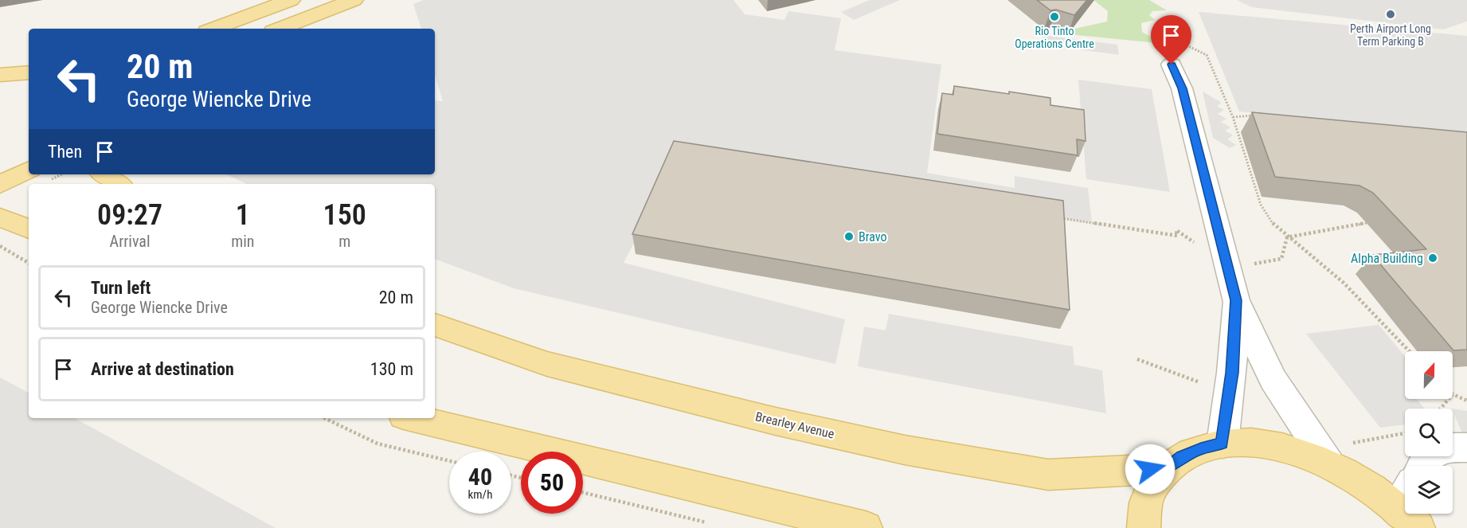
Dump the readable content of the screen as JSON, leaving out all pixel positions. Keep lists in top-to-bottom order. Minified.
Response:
{"streets":{"main road":["Brearley Avenue"]},"places":["Perth Airport Long Term Parking B","Rio Tinto Operations Centre","Bravo","Alpha Building"],"north":"top","page":{"turn":["20 m","George Wiencke Drive"],"then":"Then","eta":["09:27","Arrival","1","min","150","m"],"list":[{"name":"Turn left","note":"George Wiencke Drive","value":"20 m"},{"name":"Arrive at destination","value":"130 m"}],"speed":"40 km/h","limit":"50"}}
